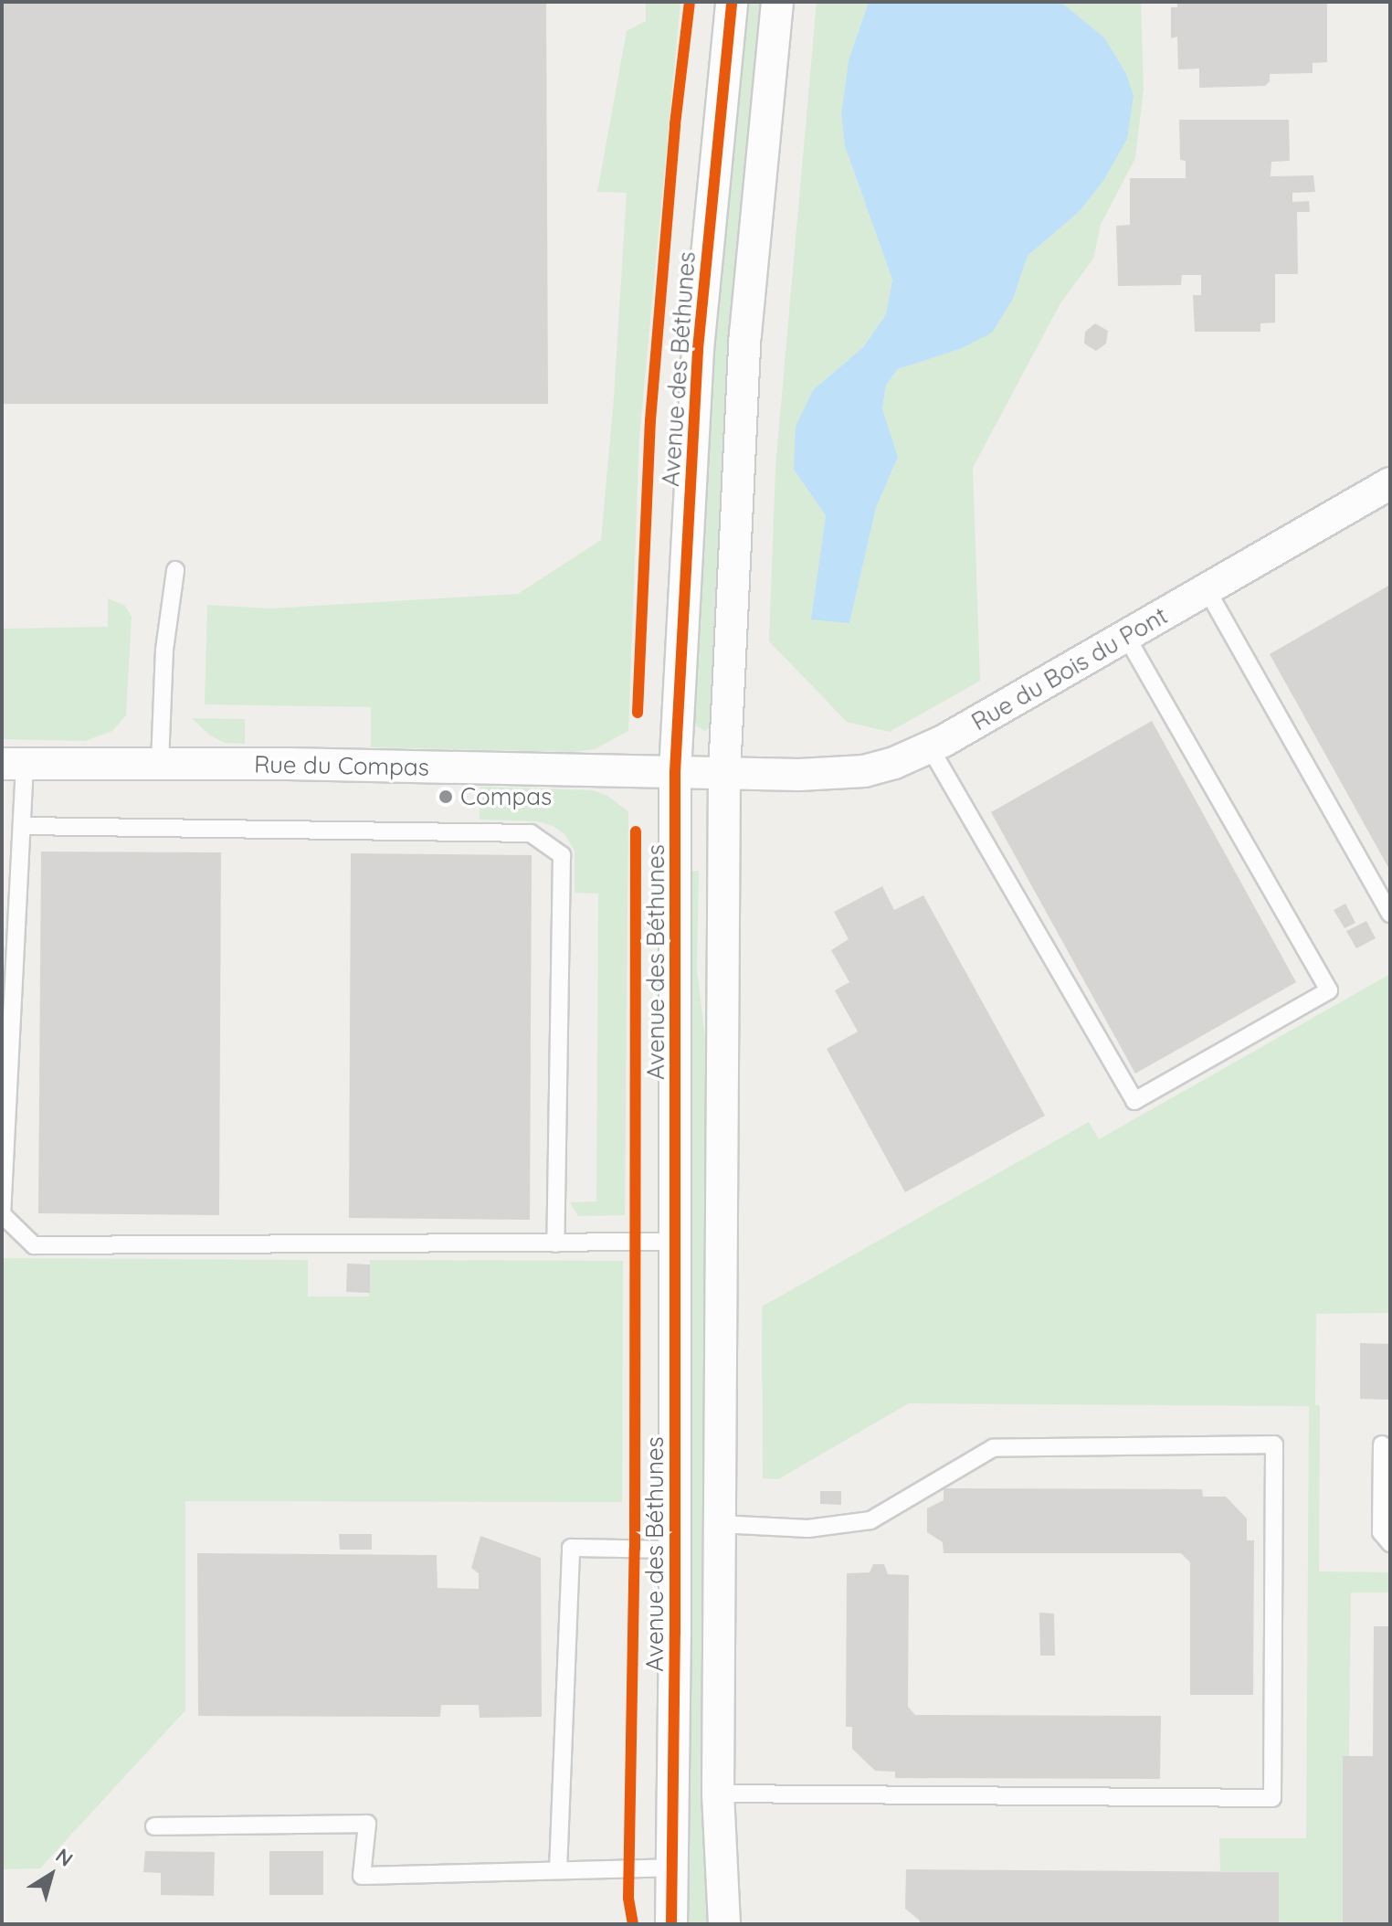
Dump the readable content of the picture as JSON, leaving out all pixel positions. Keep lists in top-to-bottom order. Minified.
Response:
{"streets":{"street":["Avenue des Béthunes","Rue du Bois du Pont","Rue du Compas"]},"crossings":[["Avenue des Béthunes","Rue du Compas"],["Rue du Bois du Pont","Rue du Compas"]],"places":["Compas"],"north":"top right"}
